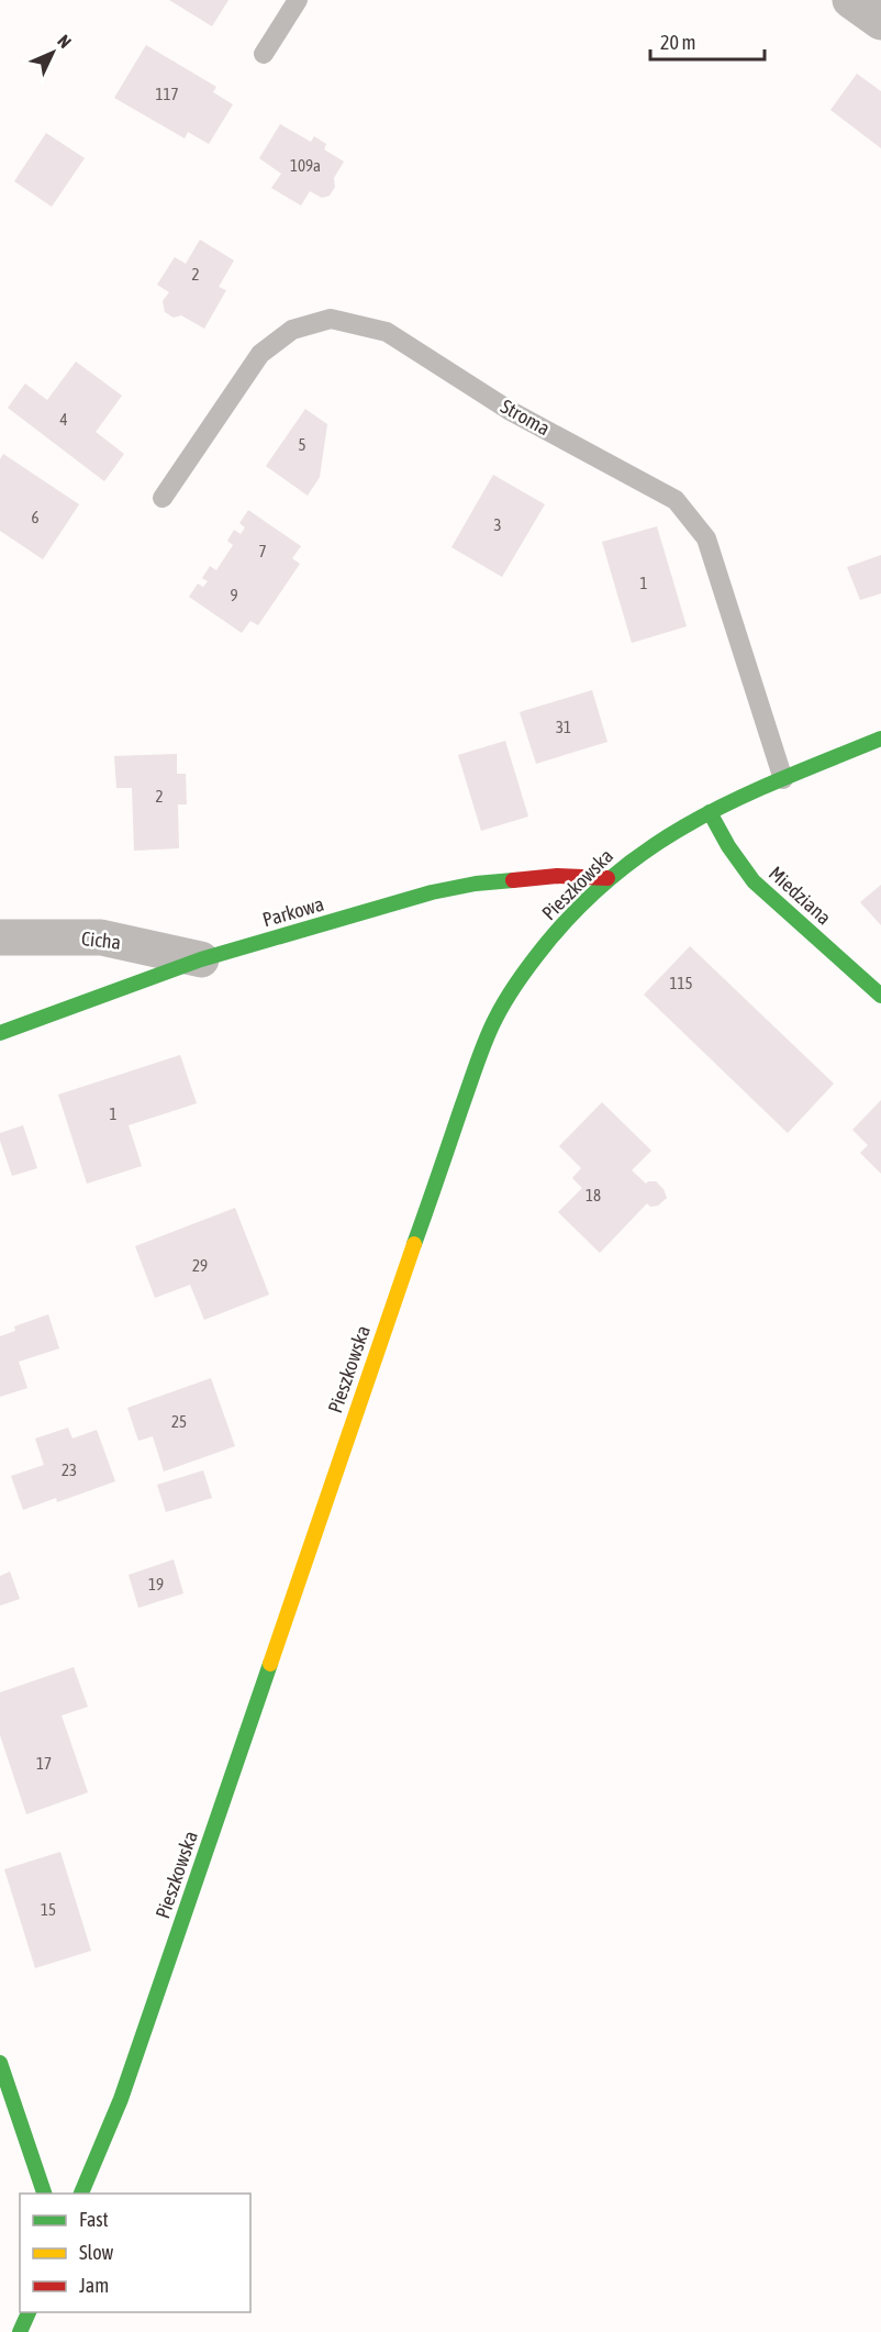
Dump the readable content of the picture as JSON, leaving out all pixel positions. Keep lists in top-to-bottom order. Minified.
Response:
{"streets":{"street":["Pieszkowska","Miedziana","Parkowa","Cicha"],"lane":["Stroma"]},"crossings":[["Stroma","Pieszkowska"],["Pieszkowska","Miedziana"],["Pieszkowska","Parkowa"],["Parkowa","Cicha"]],"house_numbers":["117","109a","2","4","5","6","3","7","1","9","31","2","115","1","18","29","25","23","19","17","15"],"legend":["Fast","Slow","Jam"],"scale_bar":"20 m","north":"top right"}
